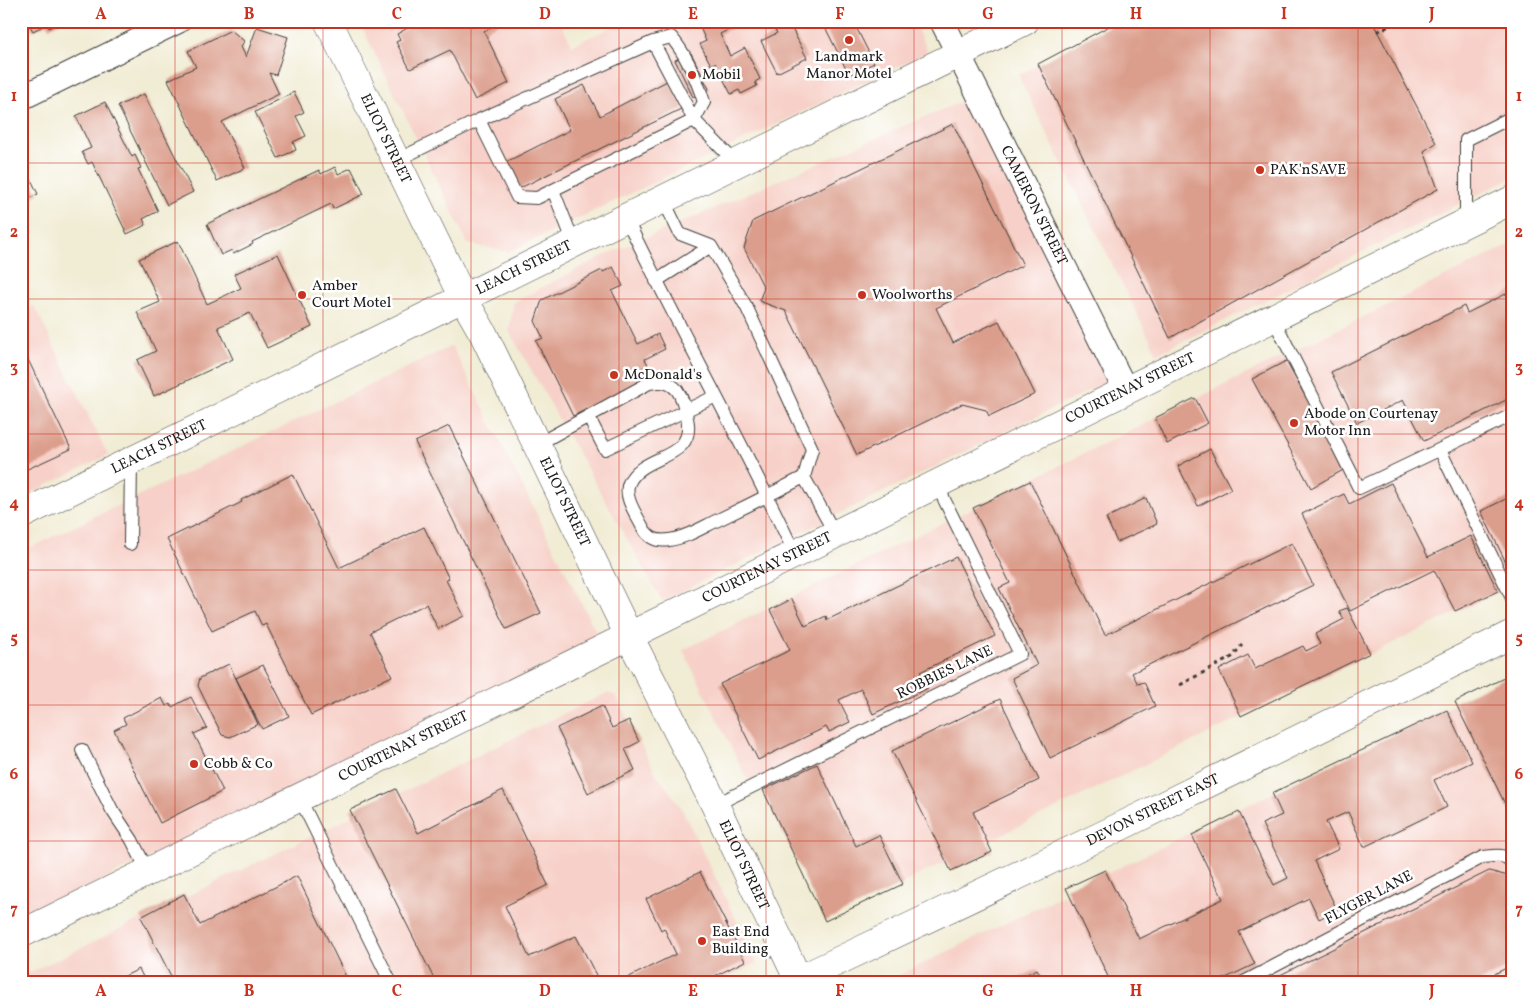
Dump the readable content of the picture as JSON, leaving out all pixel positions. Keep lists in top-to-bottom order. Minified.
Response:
{"streets":{"main road":["ELIOT STREET","LEACH STREET","COURTENAY STREET","DEVON STREET EAST"],"street":["CAMERON STREET"],"lane":["ROBBIES LANE","FLYGER LANE"]},"crossings":[["ELIOT STREET","LEACH STREET"],["ELIOT STREET","COURTENAY STREET"],["ELIOT STREET","ROBBIES LANE"],["ELIOT STREET","DEVON STREET EAST"],["CAMERON STREET","LEACH STREET"],["CAMERON STREET","COURTENAY STREET"],["COURTENAY STREET","ROBBIES LANE"]],"places":["Landmark Manor Motel","Mobil","PAK'nSAVE","Amber Court Motel","Woolworths","McDonald's","Abode on Courtenay Motor Inn","Cobb & Co","East End Building"],"grid":{"columns":["A","B","C","D","E","F","G","H","I","J"],"rows":["1","2","3","4","5","6","7"]}}
